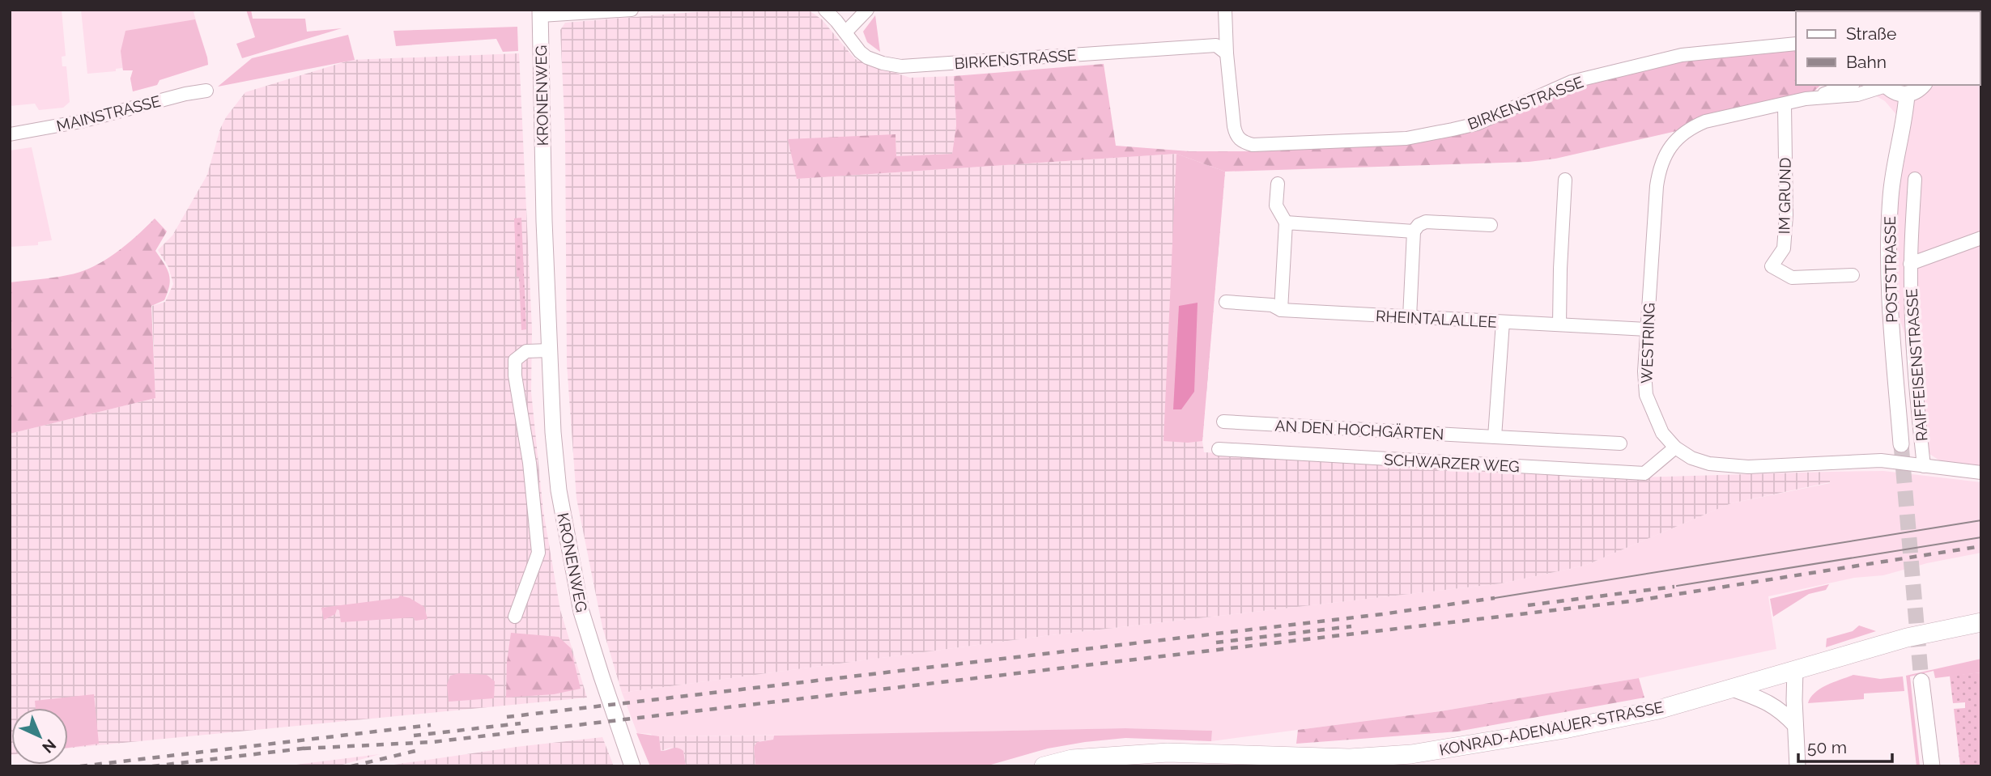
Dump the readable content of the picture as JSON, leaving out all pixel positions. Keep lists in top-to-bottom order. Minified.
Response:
{"streets":{"main road":["KONRAD-ADENAUER-STRASSE"],"street":["BIRKENSTRASSE","KRONENWEG","MAINSTRASSE","IM GRUND","POSTSTRASSE","RHEINTALALLEE","WESTRING","RAIFFEISENSTRASSE","AN DEN HOCHGÄRTEN","SCHWARZER WEG"]},"crossings":[["IM GRUND","WESTRING"],["POSTSTRASSE","WESTRING"],["RHEINTALALLEE","WESTRING"],["WESTRING","RAIFFEISENSTRASSE"],["WESTRING","SCHWARZER WEG"]],"legend":["Straße","Bahn"],"scale_bar":"50 m","north":"bottom right"}
